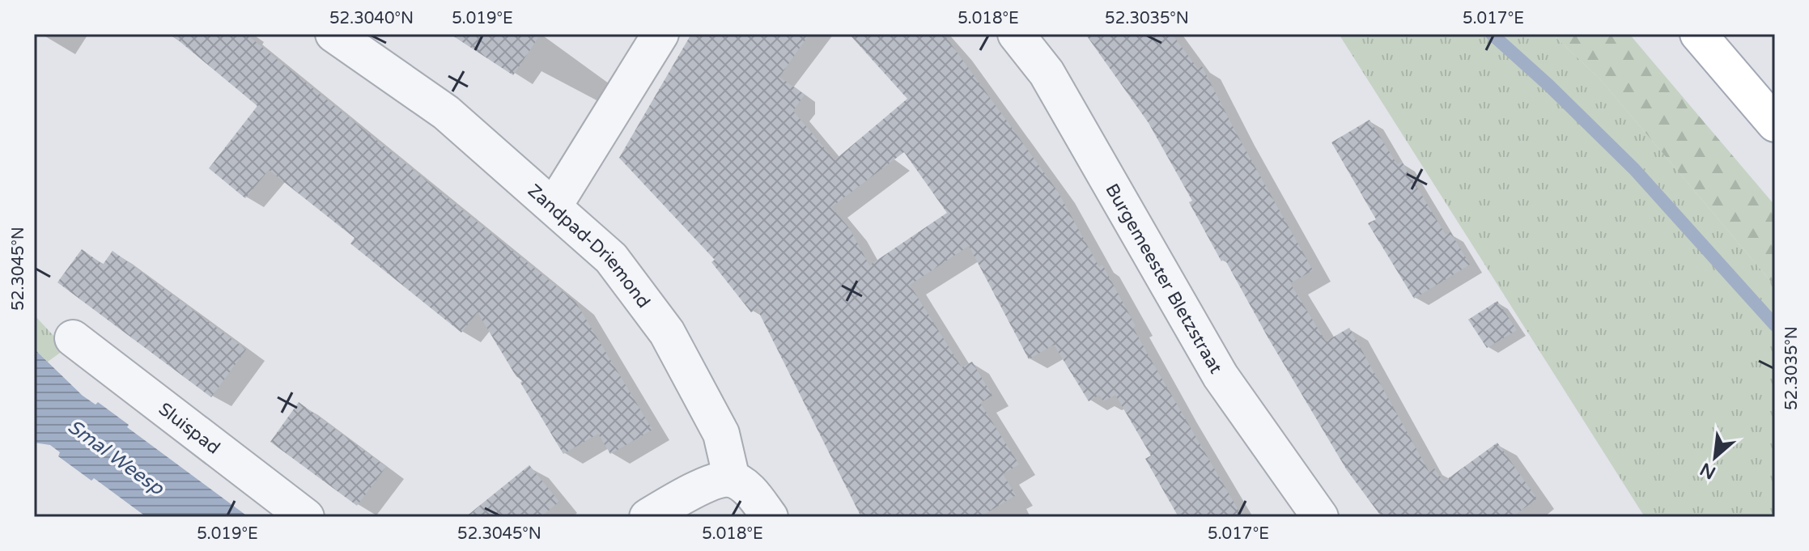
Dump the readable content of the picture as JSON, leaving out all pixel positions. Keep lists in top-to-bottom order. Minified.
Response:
{"streets":{"street":["Zandpad-Driemond","Burgemeester Bletzstraat","Sluispad"]},"water":["Smal Weesp"],"north":"bottom left","coordinates":["52.3040°N","5.019°E","5.018°E","52.3035°N","5.017°E","52.3045°N"]}
